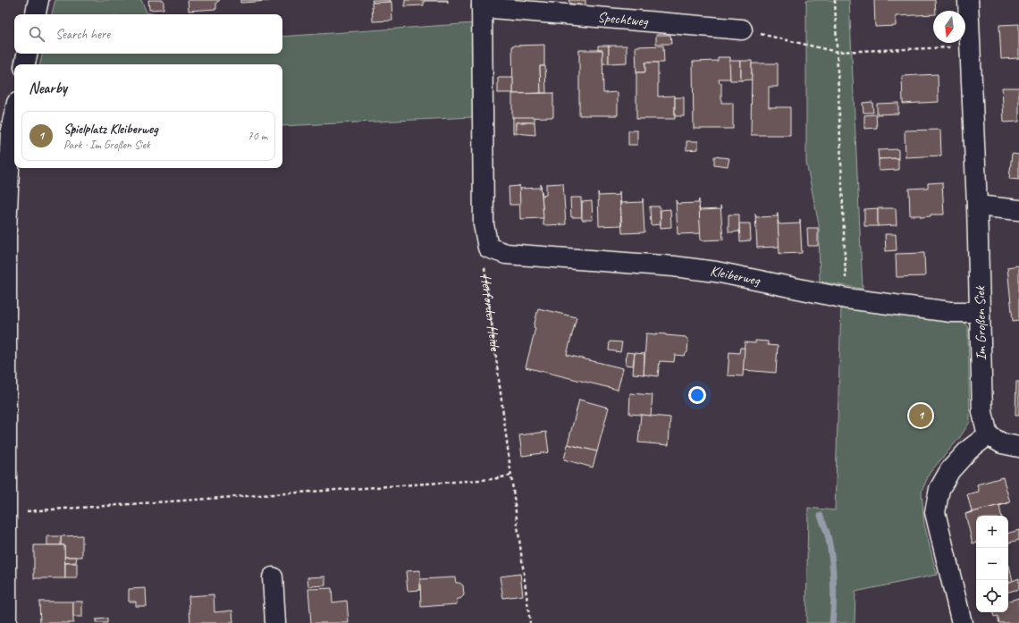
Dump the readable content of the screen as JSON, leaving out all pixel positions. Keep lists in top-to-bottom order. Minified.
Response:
{"streets":{"street":["Spechtweg","Kleiberweg","Im Großen Siek"],"path":["Herforder Heide"]},"crossings":[["Kleiberweg","Herforder Heide"],["Kleiberweg","Im Großen Siek"]],"north":"bottom","page":{"search":"Search here","heading":"Nearby","list":[{"mark":"1","name":"Spielplatz Kleiberweg","note":"Park · Im Großen Siek","value":"70 m"}],"pins":"1","map_buttons":["+","−"]}}
